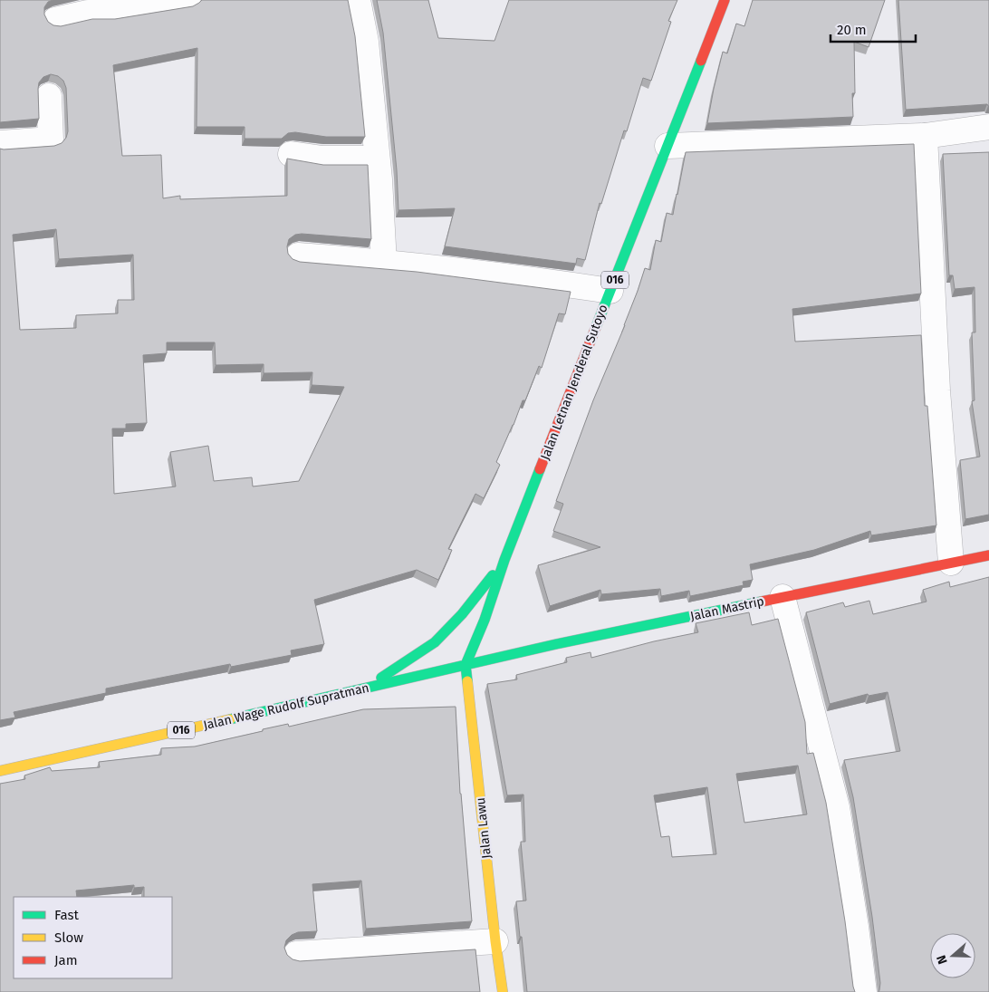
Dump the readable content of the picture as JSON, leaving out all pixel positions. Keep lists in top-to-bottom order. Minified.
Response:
{"streets":{"main road":["016","Jalan Letnan Jenderal Sutoyo","Jalan Mastrip","Jalan Wage Rudolf Supratman","Jalan Lawu"]},"crossings":[["016","Jalan Letnan Jenderal Sutoyo"],["016","Jalan Wage Rudolf Supratman"],["Jalan Letnan Jenderal Sutoyo","Jalan Mastrip"],["Jalan Letnan Jenderal Sutoyo","Jalan Wage Rudolf Supratman"],["Jalan Letnan Jenderal Sutoyo","Jalan Lawu"],["Jalan Mastrip","Jalan Wage Rudolf Supratman"],["Jalan Mastrip","Jalan Lawu"],["Jalan Wage Rudolf Supratman","Jalan Lawu"]],"legend":["Fast","Slow","Jam"],"scale_bar":"20 m","north":"left"}
